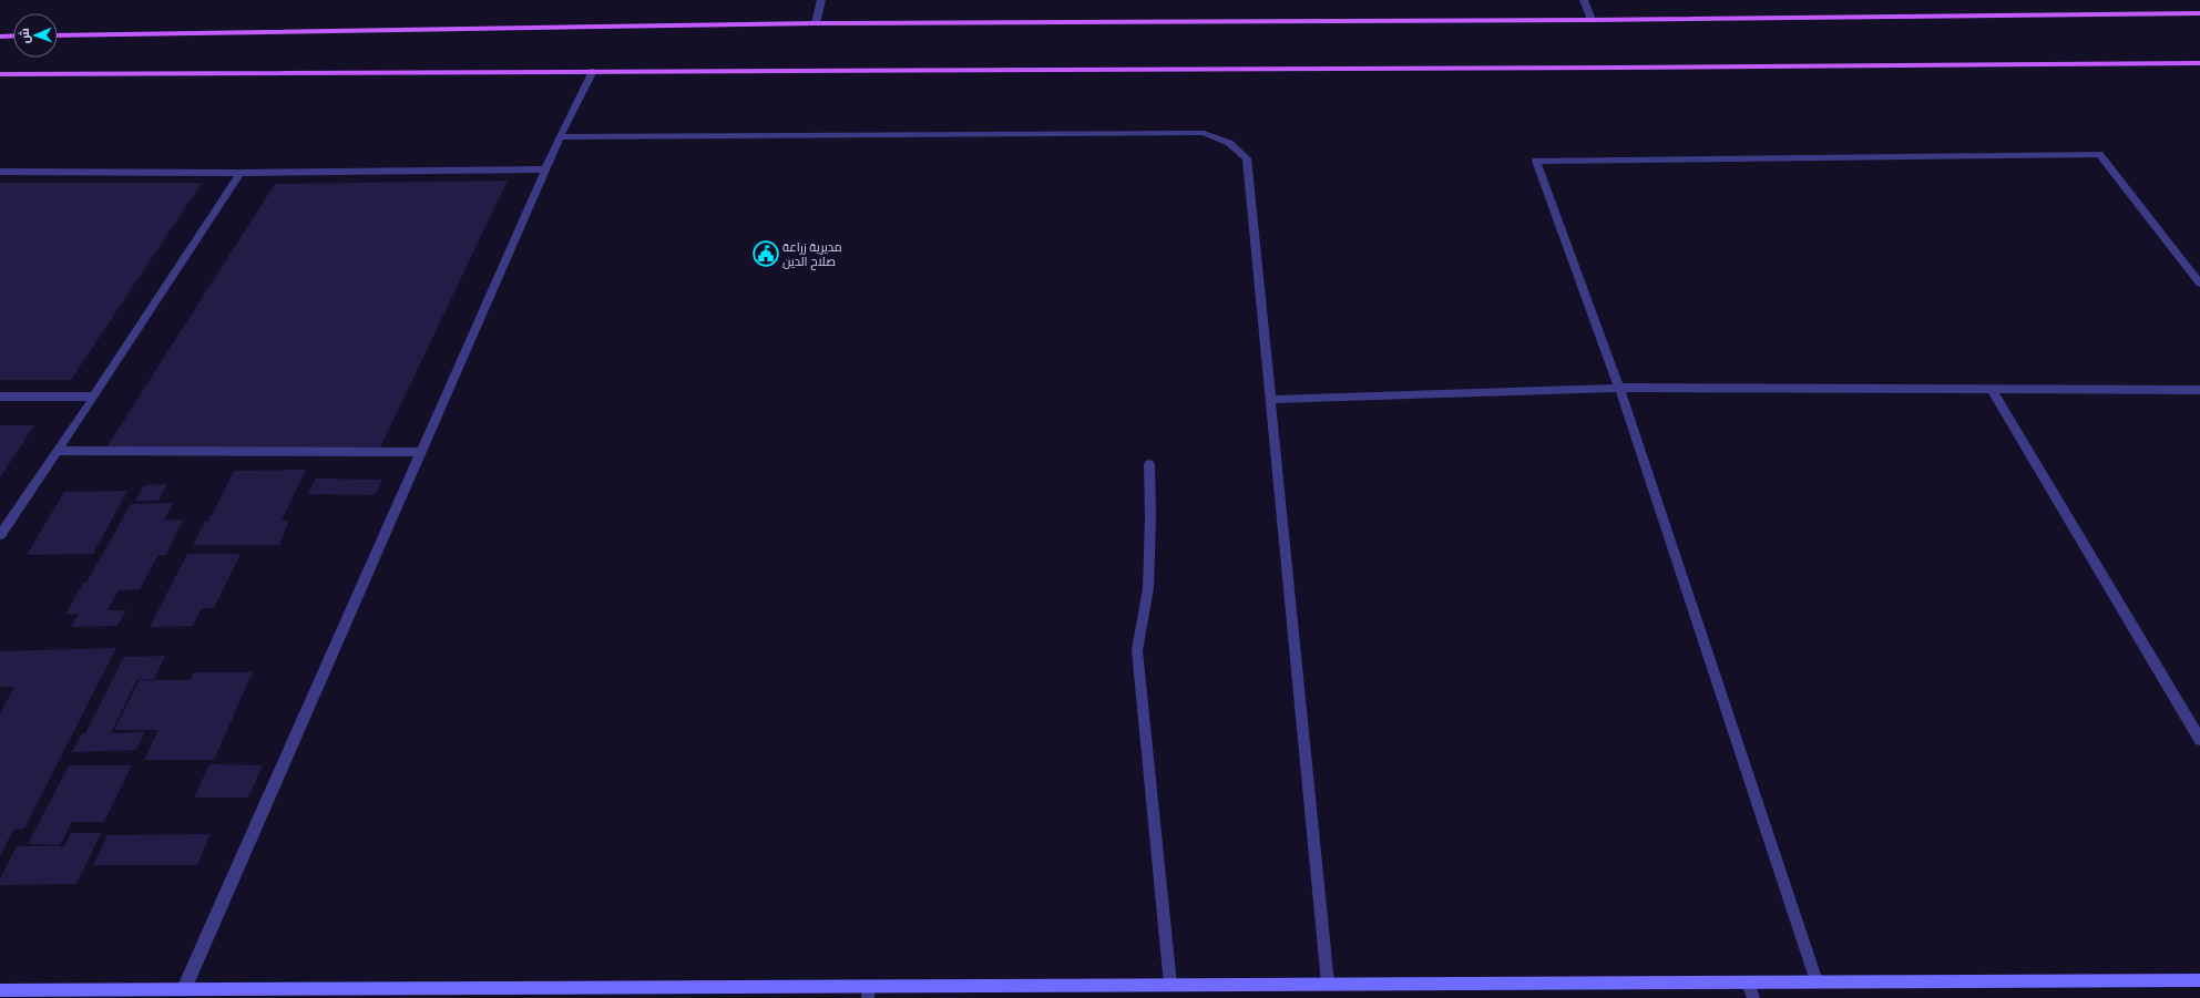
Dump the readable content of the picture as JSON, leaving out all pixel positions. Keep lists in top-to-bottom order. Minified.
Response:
{"places":{"public building":["مديرية زراعة صلاح الدين"]},"north":"left"}
